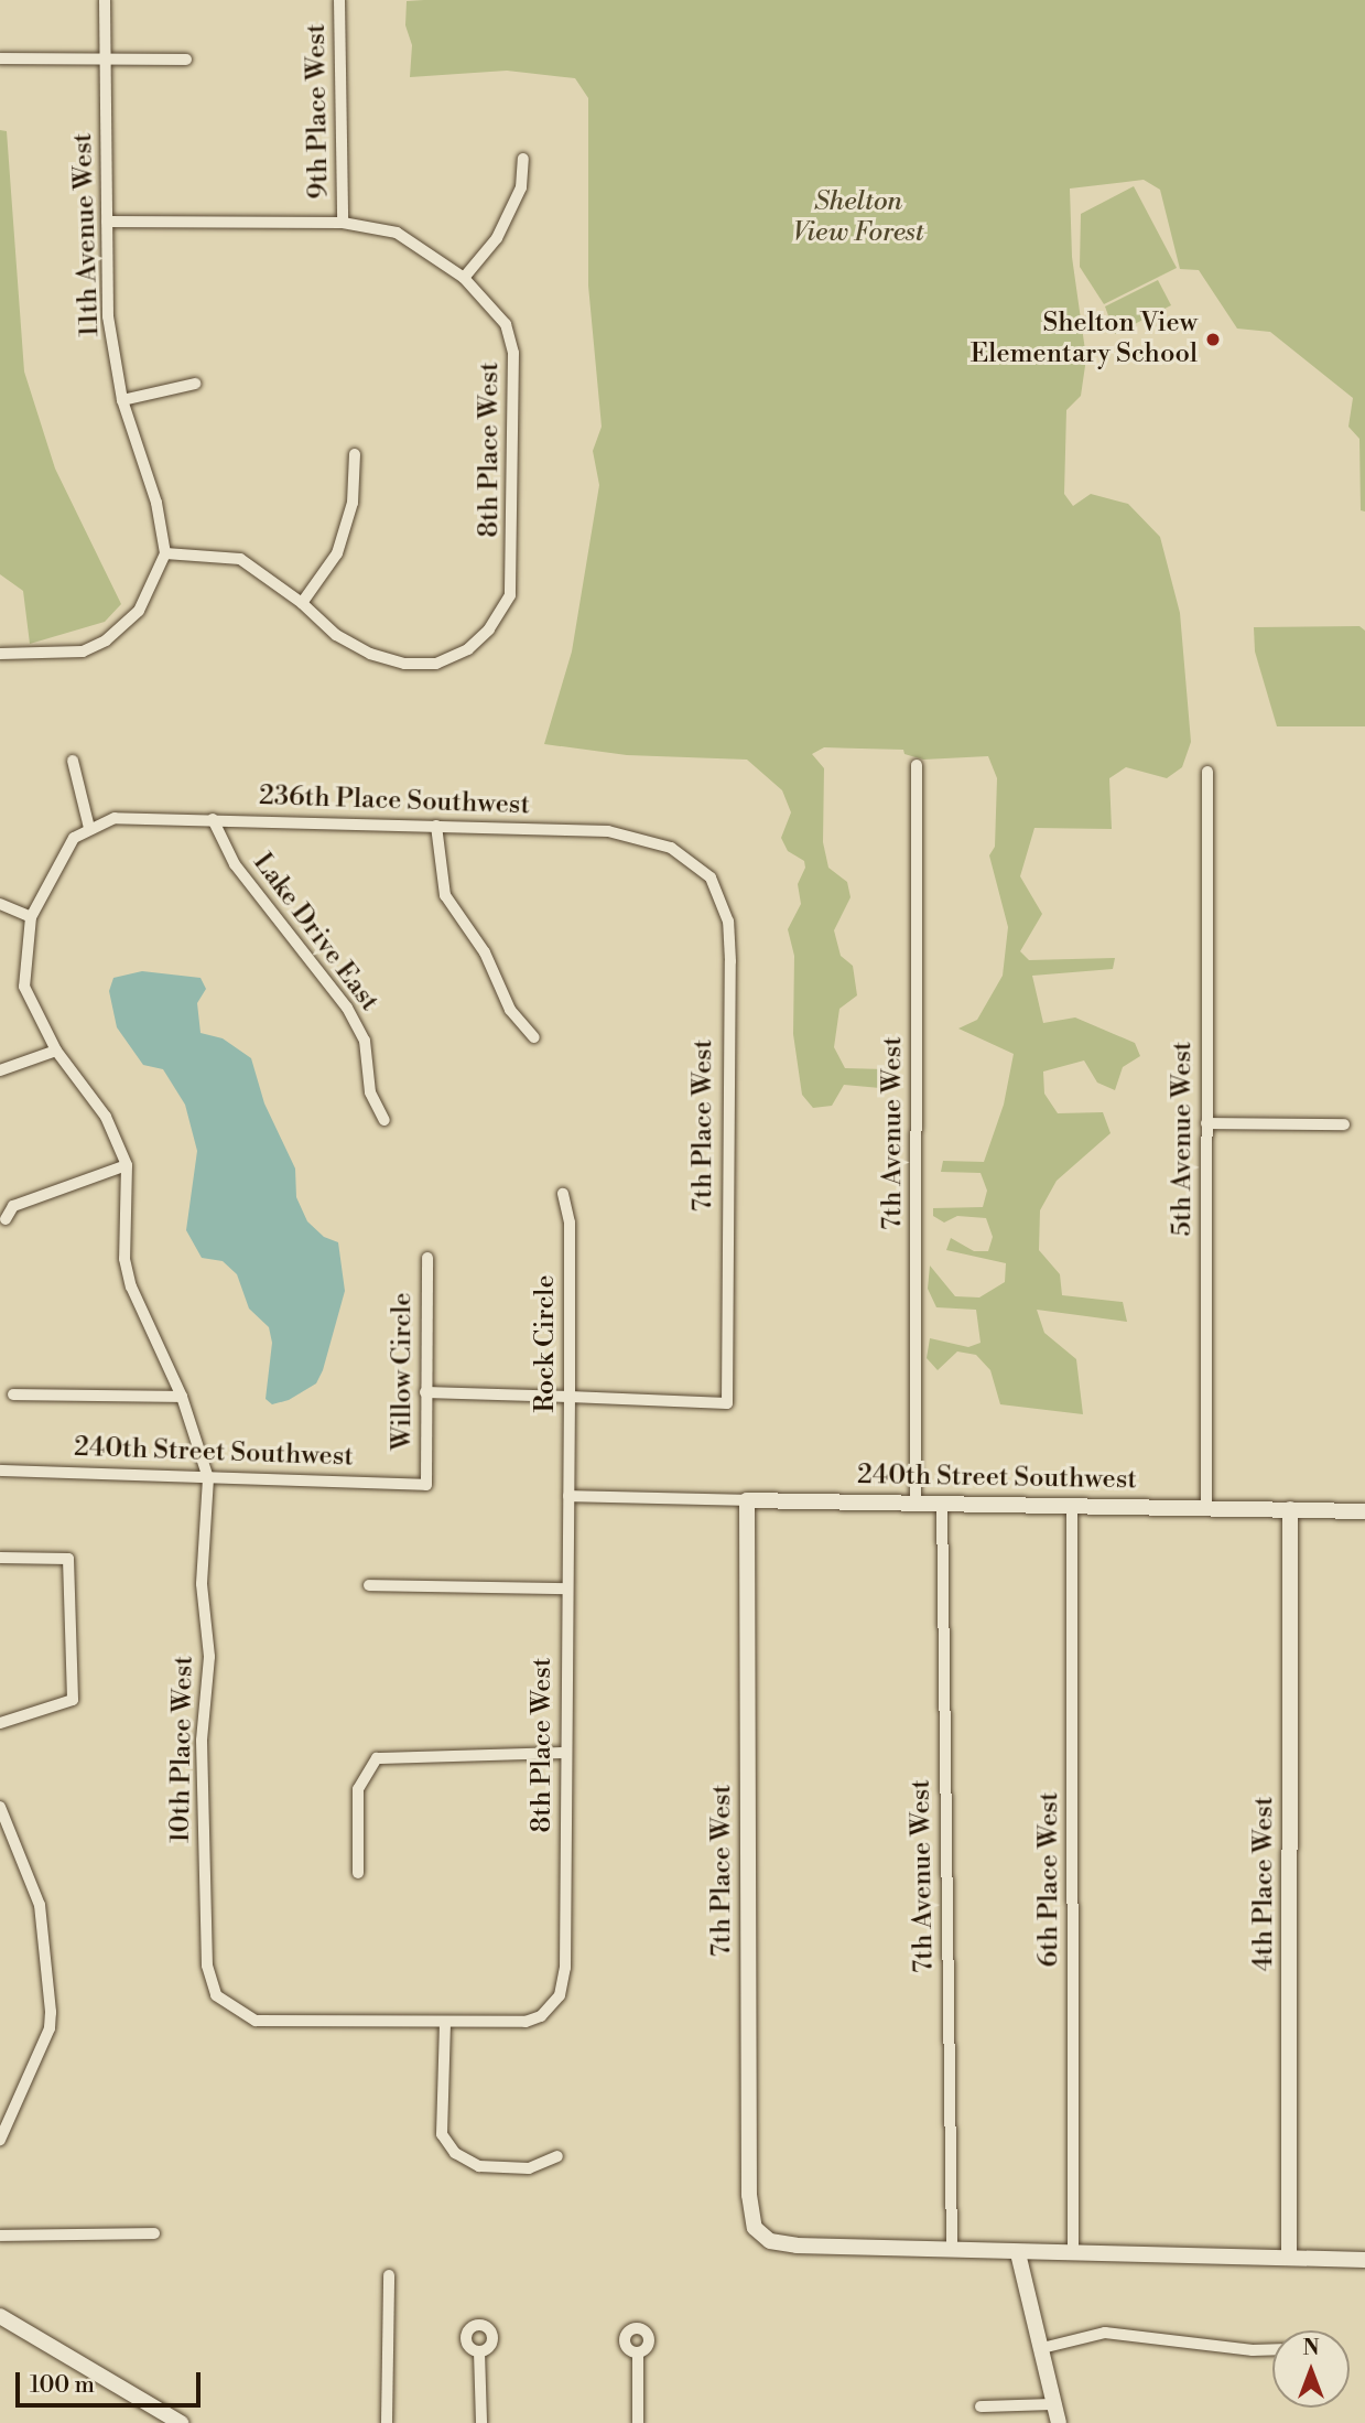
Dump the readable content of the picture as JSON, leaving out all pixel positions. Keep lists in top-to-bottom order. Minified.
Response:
{"streets":{"street":["9th Place West","11th Avenue West","8th Place West","236th Place Southwest","Lake Drive East","7th Place West","7th Avenue West","5th Avenue West","Rock Circle","Willow Circle","240th Street Southwest","10th Place West","6th Place West","4th Place West"]},"crossings":[["9th Place West","8th Place West"],["11th Avenue West","8th Place West"],["8th Place West","Rock Circle"],["8th Place West","240th Street Southwest"],["8th Place West","10th Place West"],["236th Place Southwest","Lake Drive East"],["236th Place Southwest","7th Place West"],["7th Place West","7th Avenue West"],["7th Place West","Rock Circle"],["7th Place West","240th Street Southwest"],["7th Avenue West","240th Street Southwest"],["5th Avenue West","240th Street Southwest"],["Rock Circle","240th Street Southwest"],["Willow Circle","240th Street Southwest"],["240th Street Southwest","10th Place West"],["240th Street Southwest","6th Place West"],["240th Street Southwest","4th Place West"]],"parks":["Shelton View Forest"],"places":["Shelton View Elementary School"],"scale_bar":"100 m","north":"top"}
